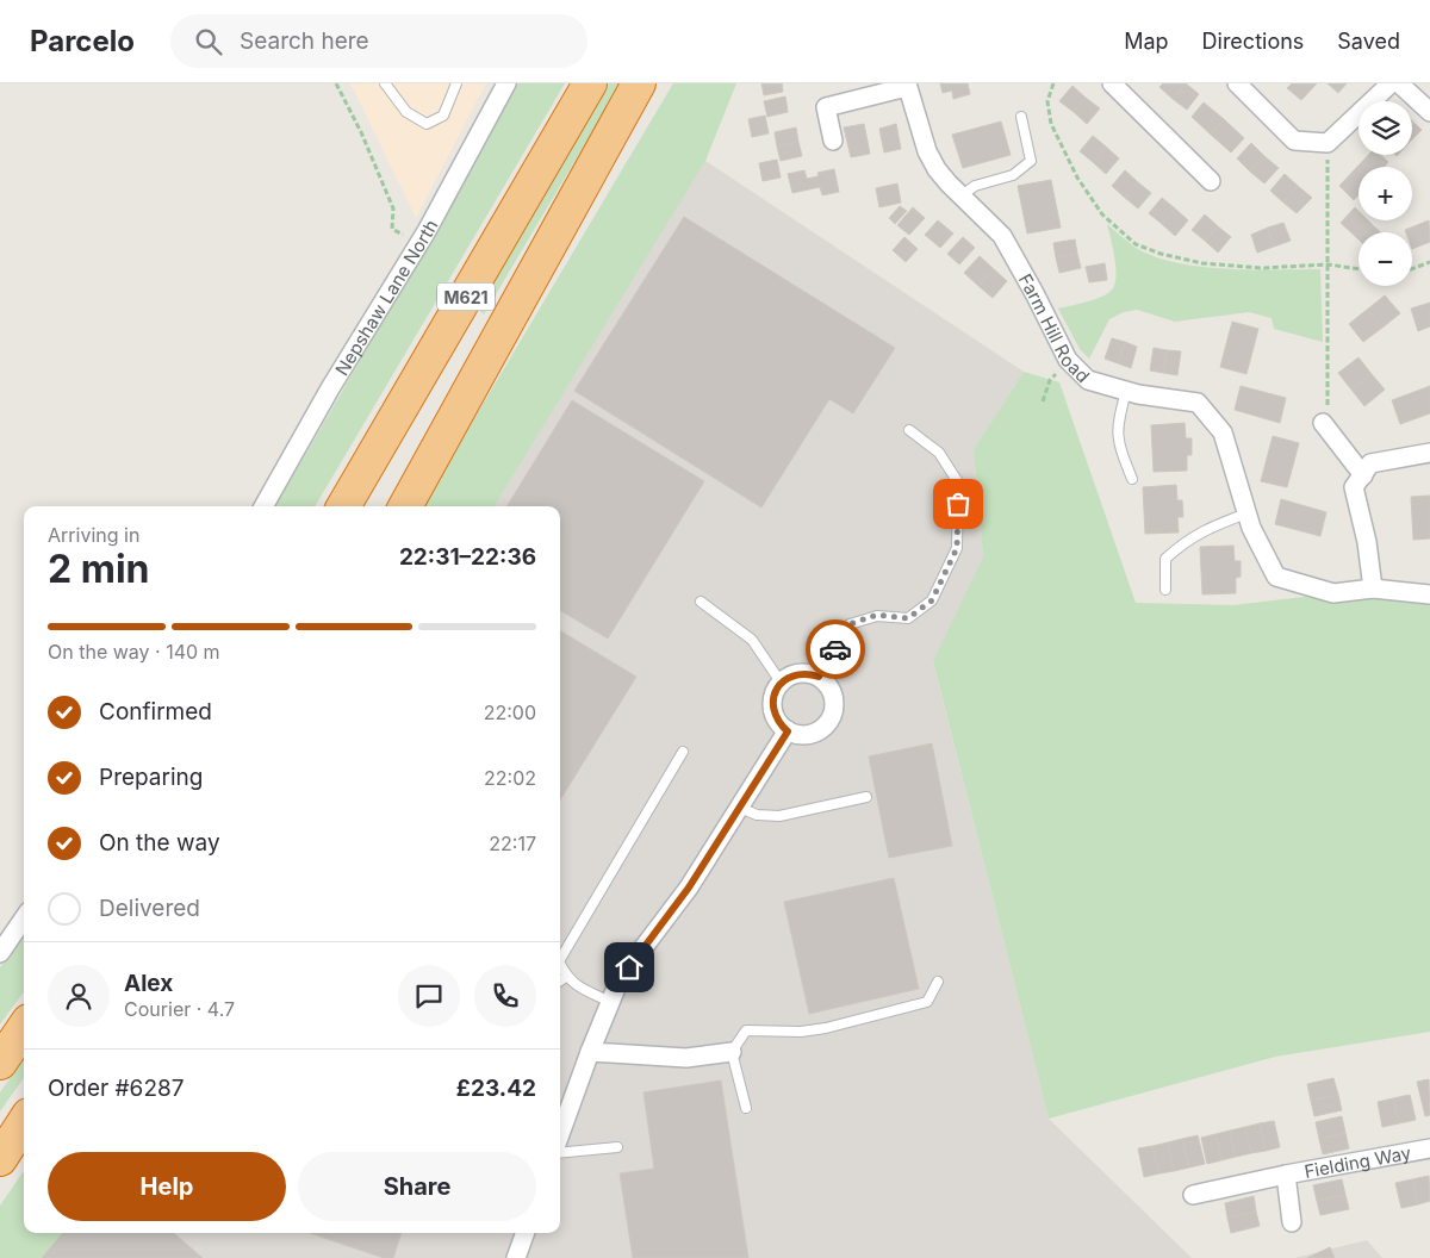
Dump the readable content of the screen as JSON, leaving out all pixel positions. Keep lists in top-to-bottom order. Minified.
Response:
{"streets":{"highway":["M621"],"street":["Nepshaw Lane North","Farm Hill Road","Fielding Way"]},"page":{"header":"Parcelo","search":"Search here","nav":["Map","Directions","Saved"],"map_buttons":["+","−"],"heading":["2 min","Arriving in","22:31–22:36"],"panel":["Alex","Courier · 4.7","Order #6287","£23.42"],"bar":"On the way · 140 m","list":[["Confirmed","22:00"],["Preparing","22:02"],["On the way","22:17"],"Delivered"],"buttons":["Help","Share"]}}
